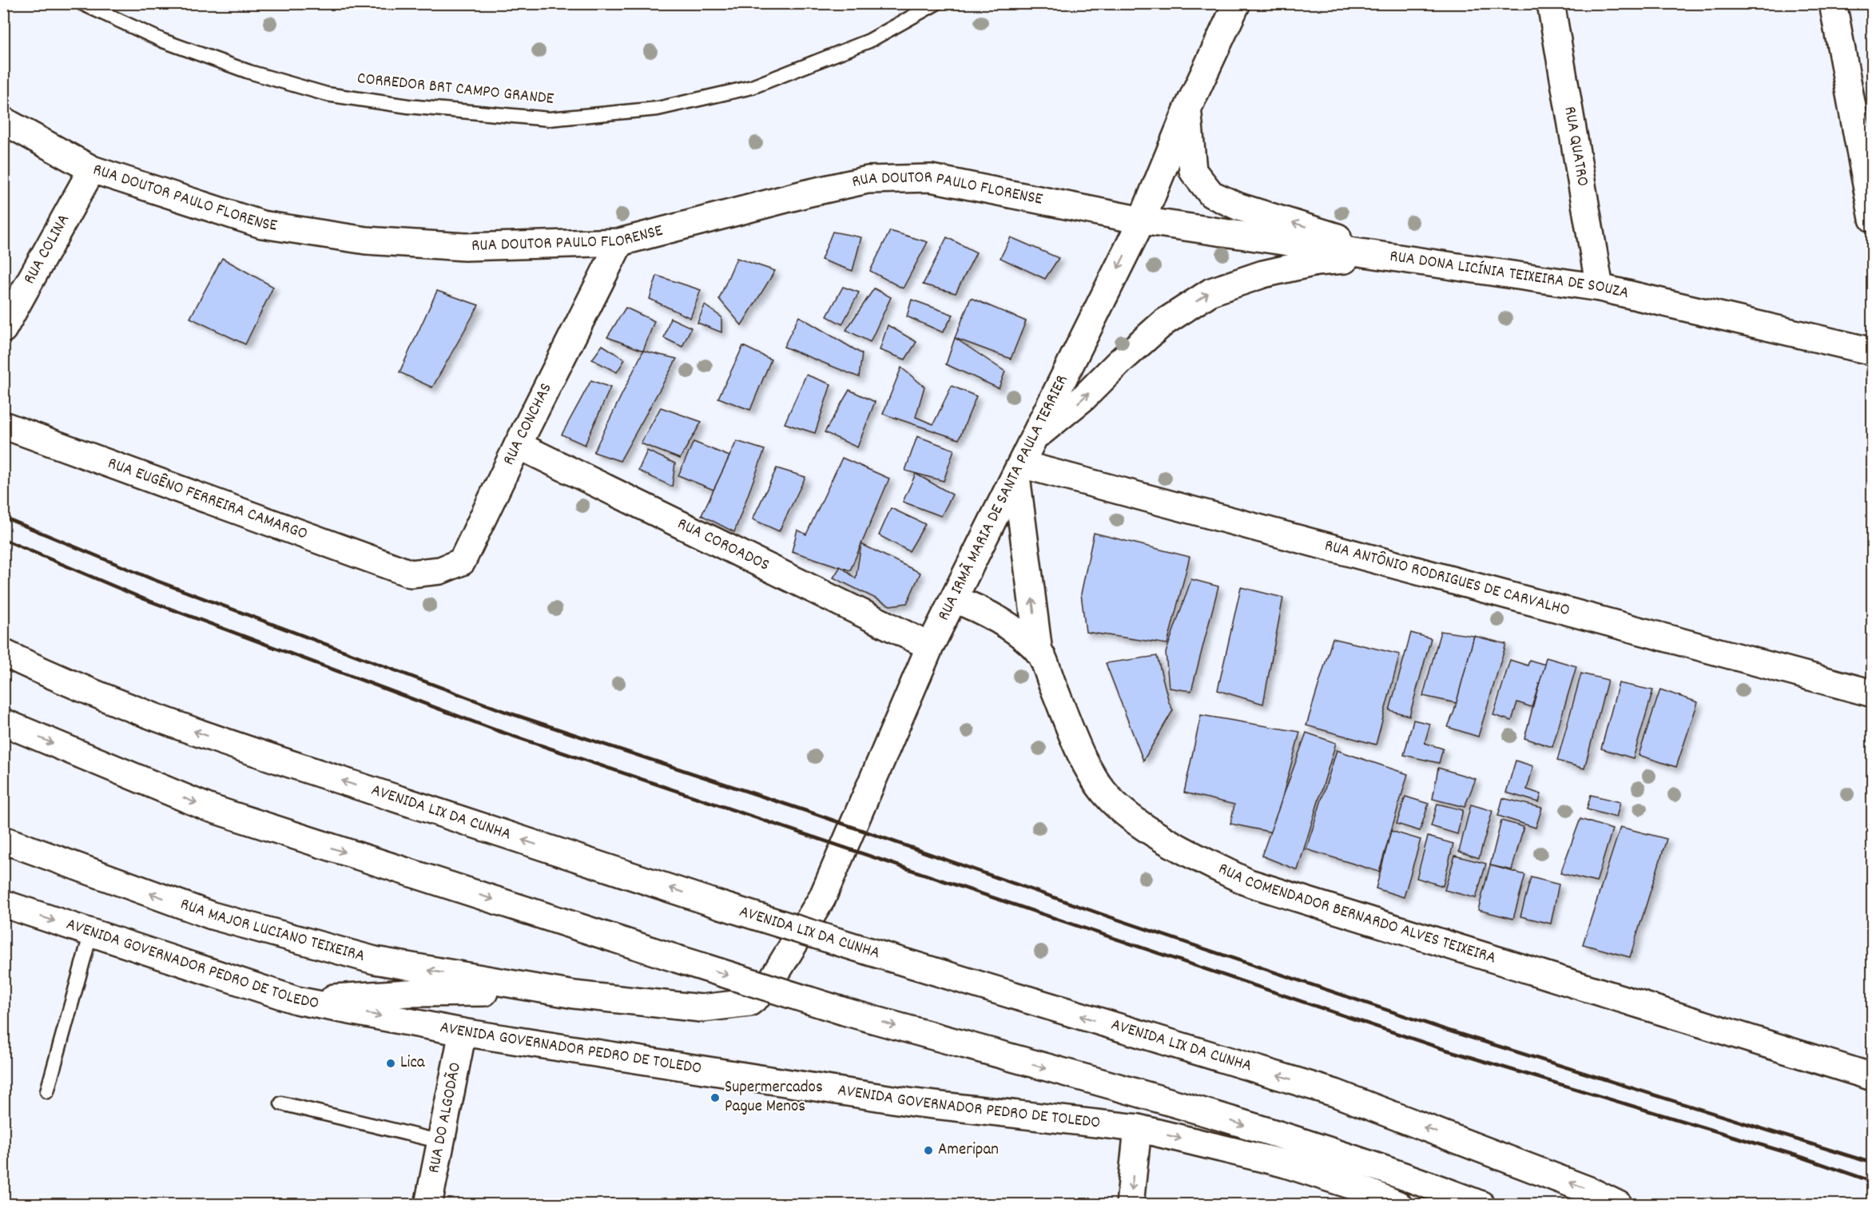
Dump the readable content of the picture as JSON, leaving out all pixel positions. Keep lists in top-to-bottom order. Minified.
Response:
{"streets":{"main road":["RUA QUATRO","RUA DOUTOR PAULO FLORENSE","RUA COLINA","RUA DONA LICÍNIA TEIXEIRA DE SOUZA","RUA CONCHAS","RUA IRMÃ MARIA DE SANTA PAULA TERRIER","RUA EUGÊNO FERREIRA CAMARGO","RUA COROADOS","RUA ANTÔNIO RODRIGUES DE CARVALHO","AVENIDA LIX DA CUNHA","RUA COMENDADOR BERNARDO ALVES TEIXEIRA","RUA MAJOR LUCIANO TEIXEIRA","AVENIDA GOVERNADOR PEDRO DE TOLEDO","RUA DO ALGODÃO"],"lane":["CORREDOR BRT CAMPO GRANDE"]},"crossings":[["RUA QUATRO","RUA DONA LICÍNIA TEIXEIRA DE SOUZA"],["RUA DOUTOR PAULO FLORENSE","RUA COLINA"],["RUA DOUTOR PAULO FLORENSE","RUA DONA LICÍNIA TEIXEIRA DE SOUZA"],["RUA DOUTOR PAULO FLORENSE","RUA CONCHAS"],["RUA DOUTOR PAULO FLORENSE","RUA IRMÃ MARIA DE SANTA PAULA TERRIER"],["RUA DONA LICÍNIA TEIXEIRA DE SOUZA","RUA IRMÃ MARIA DE SANTA PAULA TERRIER"],["RUA CONCHAS","RUA EUGÊNO FERREIRA CAMARGO"],["RUA CONCHAS","RUA COROADOS"],["RUA IRMÃ MARIA DE SANTA PAULA TERRIER","RUA COROADOS"],["RUA IRMÃ MARIA DE SANTA PAULA TERRIER","RUA ANTÔNIO RODRIGUES DE CARVALHO"],["RUA IRMÃ MARIA DE SANTA PAULA TERRIER","RUA MAJOR LUCIANO TEIXEIRA"],["RUA MAJOR LUCIANO TEIXEIRA","AVENIDA GOVERNADOR PEDRO DE TOLEDO"],["AVENIDA GOVERNADOR PEDRO DE TOLEDO","RUA DO ALGODÃO"]],"places":["Lica","Supermercados Pague Menos","Ameripan"]}
